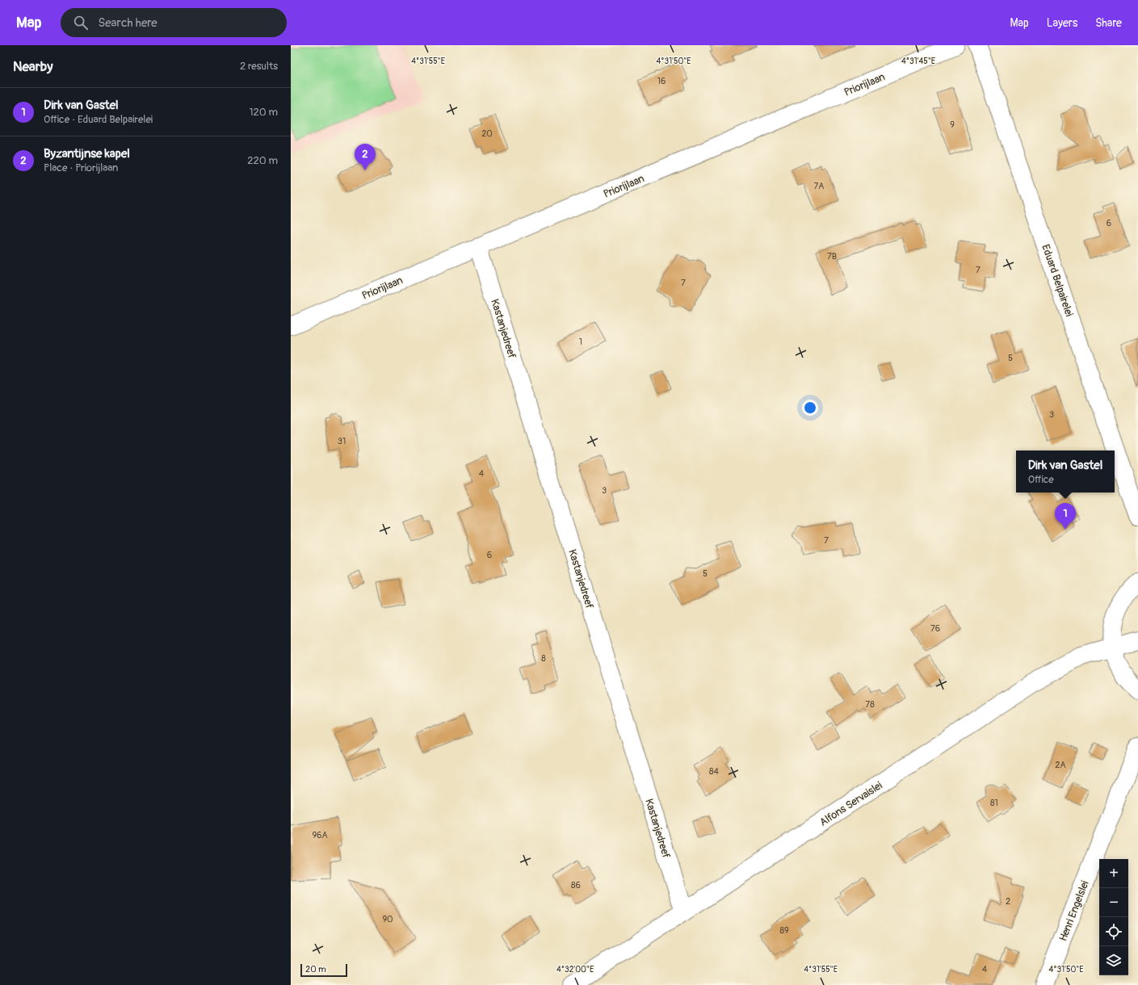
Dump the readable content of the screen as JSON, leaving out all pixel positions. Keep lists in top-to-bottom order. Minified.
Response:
{"streets":{"street":["Priorijlaan","Eduard Belpairelei","Kastanjedreef","Alfons Servaislei","Henri Engelslei"]},"crossings":[["Priorijlaan","Kastanjedreef"],["Kastanjedreef","Alfons Servaislei"]],"house_numbers":["16","9","20","7A","6","7B","7","7","1","5","3","31","4","3","7","6","5","76","8","78","2A","84","81","96A","86","2","90","89","4"],"scale_bar":"20 m","page":{"header":"Map","search":"Search here","nav":["Map","Layers","Share"],"heading":["Nearby","2 results"],"list":[{"mark":"1","name":"Dirk van Gastel","note":"Office · Eduard Belpairelei","value":"120 m"},{"mark":"2","name":"Byzantijnse kapel","note":"Place · Priorijlaan","value":"220 m"}],"pins":["2","1"],"popup":["Dirk van Gastel","Office"],"map_buttons":["+","−"],"scale":"20 m"},"coordinates":["4°31'55\"E","4°31'50\"E","4°31'45\"E","4°32'00\"E"]}
